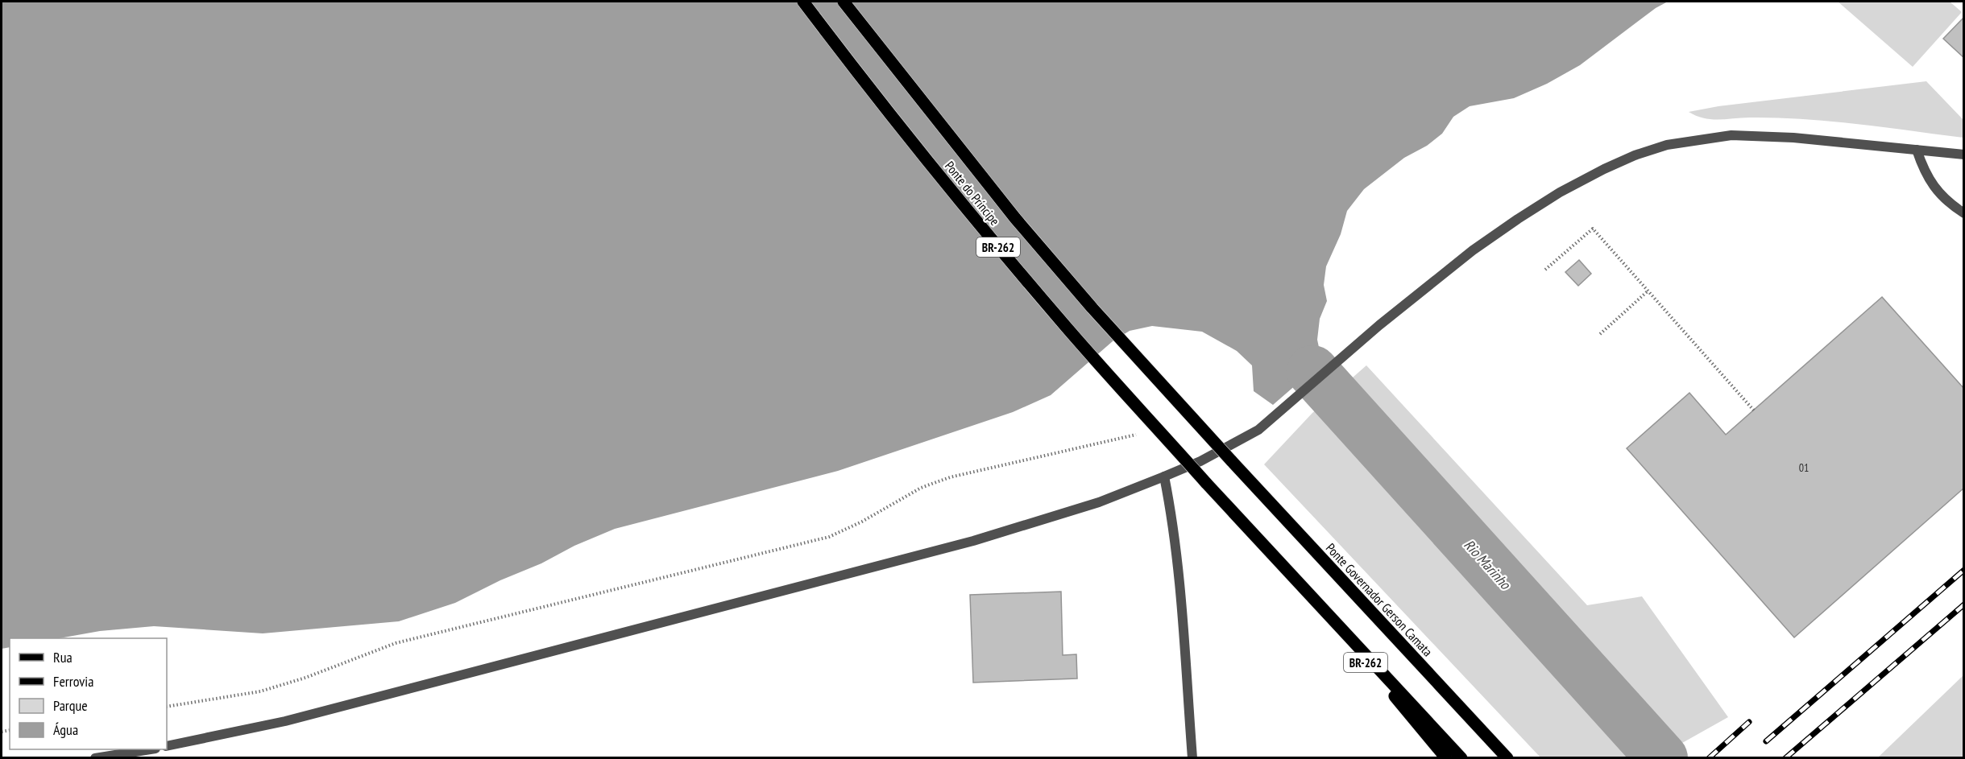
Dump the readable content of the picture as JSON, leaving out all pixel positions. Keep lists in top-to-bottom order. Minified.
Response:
{"streets":{"main road":["Ponte do Príncipe","BR-262","Ponte Governador Gerson Camata"]},"crossings":[["Ponte do Príncipe","BR-262"],["Ponte do Príncipe","Ponte Governador Gerson Camata"]],"water":["Rio Marinho"],"house_numbers":["01"],"legend":["Rua","Ferrovia","Parque","Água"]}
